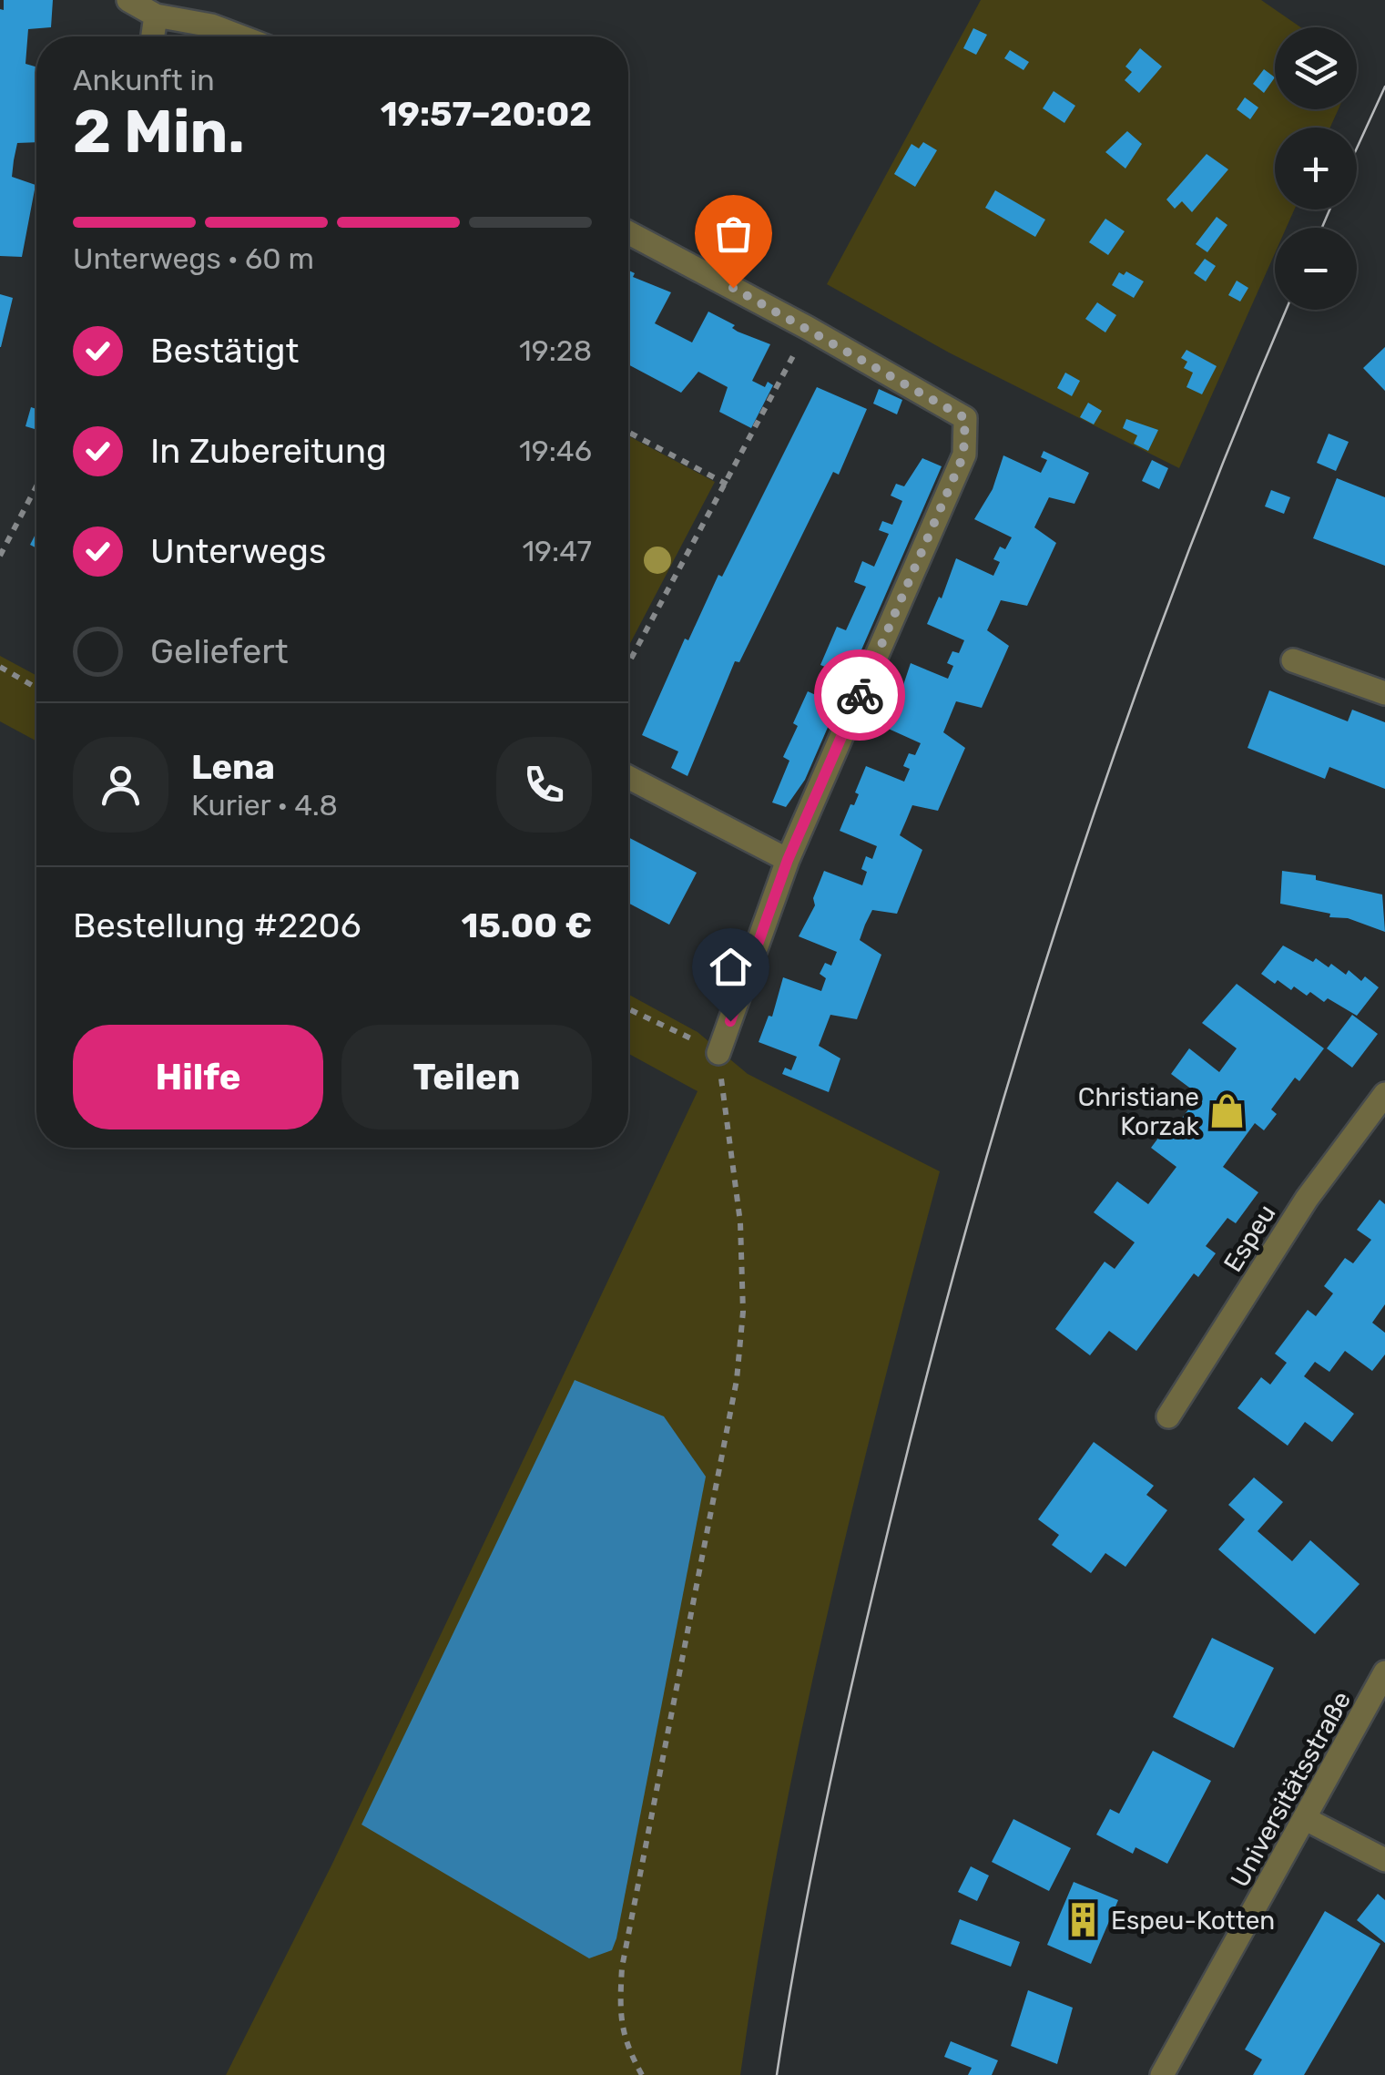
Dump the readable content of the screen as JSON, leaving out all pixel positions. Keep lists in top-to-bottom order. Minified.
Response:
{"streets":{"street":["Espeu","Universitätsstraße"]},"places":{"shop":["Christiane Korzak"],"building":["Espeu-Kotten"]},"page":{"map_buttons":["+","−"],"heading":["2 Min.","Ankunft in","19:57–20:02"],"panel":["Lena","Kurier · 4.8","Bestellung #2206","15.00 €"],"bar":"Unterwegs · 60 m","list":[["Bestätigt","19:28"],["In Zubereitung","19:46"],["Unterwegs","19:47"],"Geliefert"],"buttons":["Hilfe","Teilen"]}}
